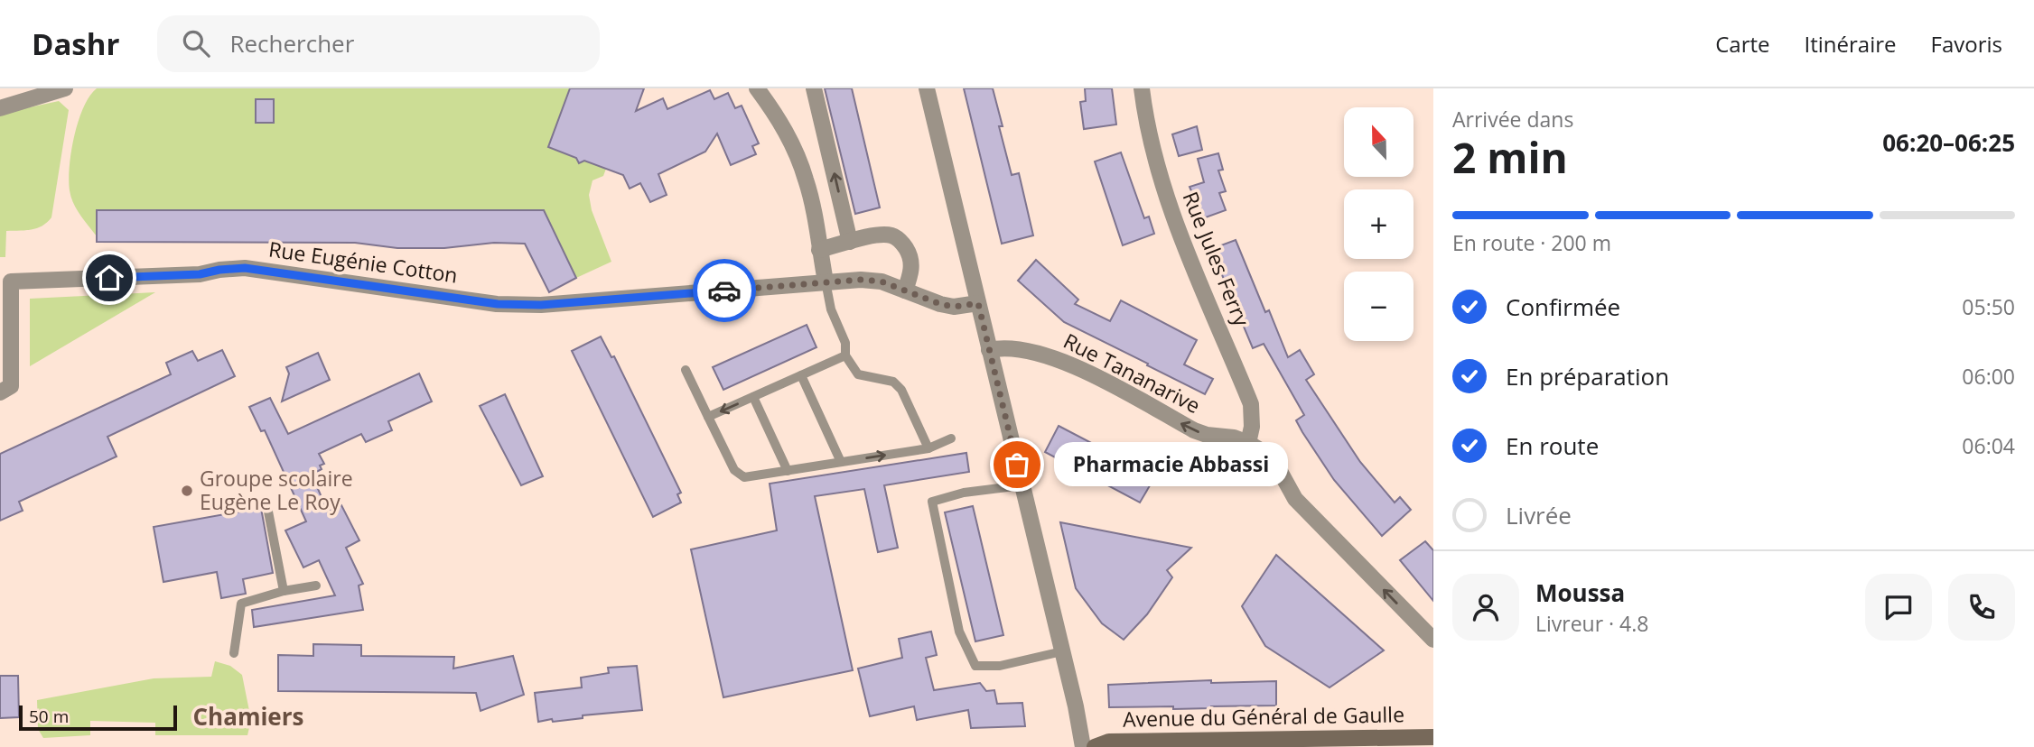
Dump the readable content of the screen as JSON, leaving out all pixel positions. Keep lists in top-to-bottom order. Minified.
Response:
{"streets":{"main road":["Avenue du Général de Gaulle"],"street":["Rue Jules Ferry","Rue Eugénie Cotton","Rue Tananarive"]},"crossings":[["Rue Jules Ferry","Rue Tananarive"]],"one_way":["Rue Tananarive"],"districts":["Chamiers"],"places":["Pharmacie Abbassi","Groupe scolaire Eugène Le Roy"],"scale_bar":"50 m","north":"top","page":{"header":"Dashr","search":"Rechercher","nav":["Carte","Itinéraire","Favoris"],"heading":["2 min","Arrivée dans","06:20–06:25"],"panel":["Moussa","Livreur · 4.8"],"map_buttons":["+","−"],"bar":"En route · 200 m","list":[["Confirmée","05:50"],["En préparation","06:00"],["En route","06:04"],"Livrée"],"bubble":"Pharmacie Abbassi","scale":"50 m"}}
